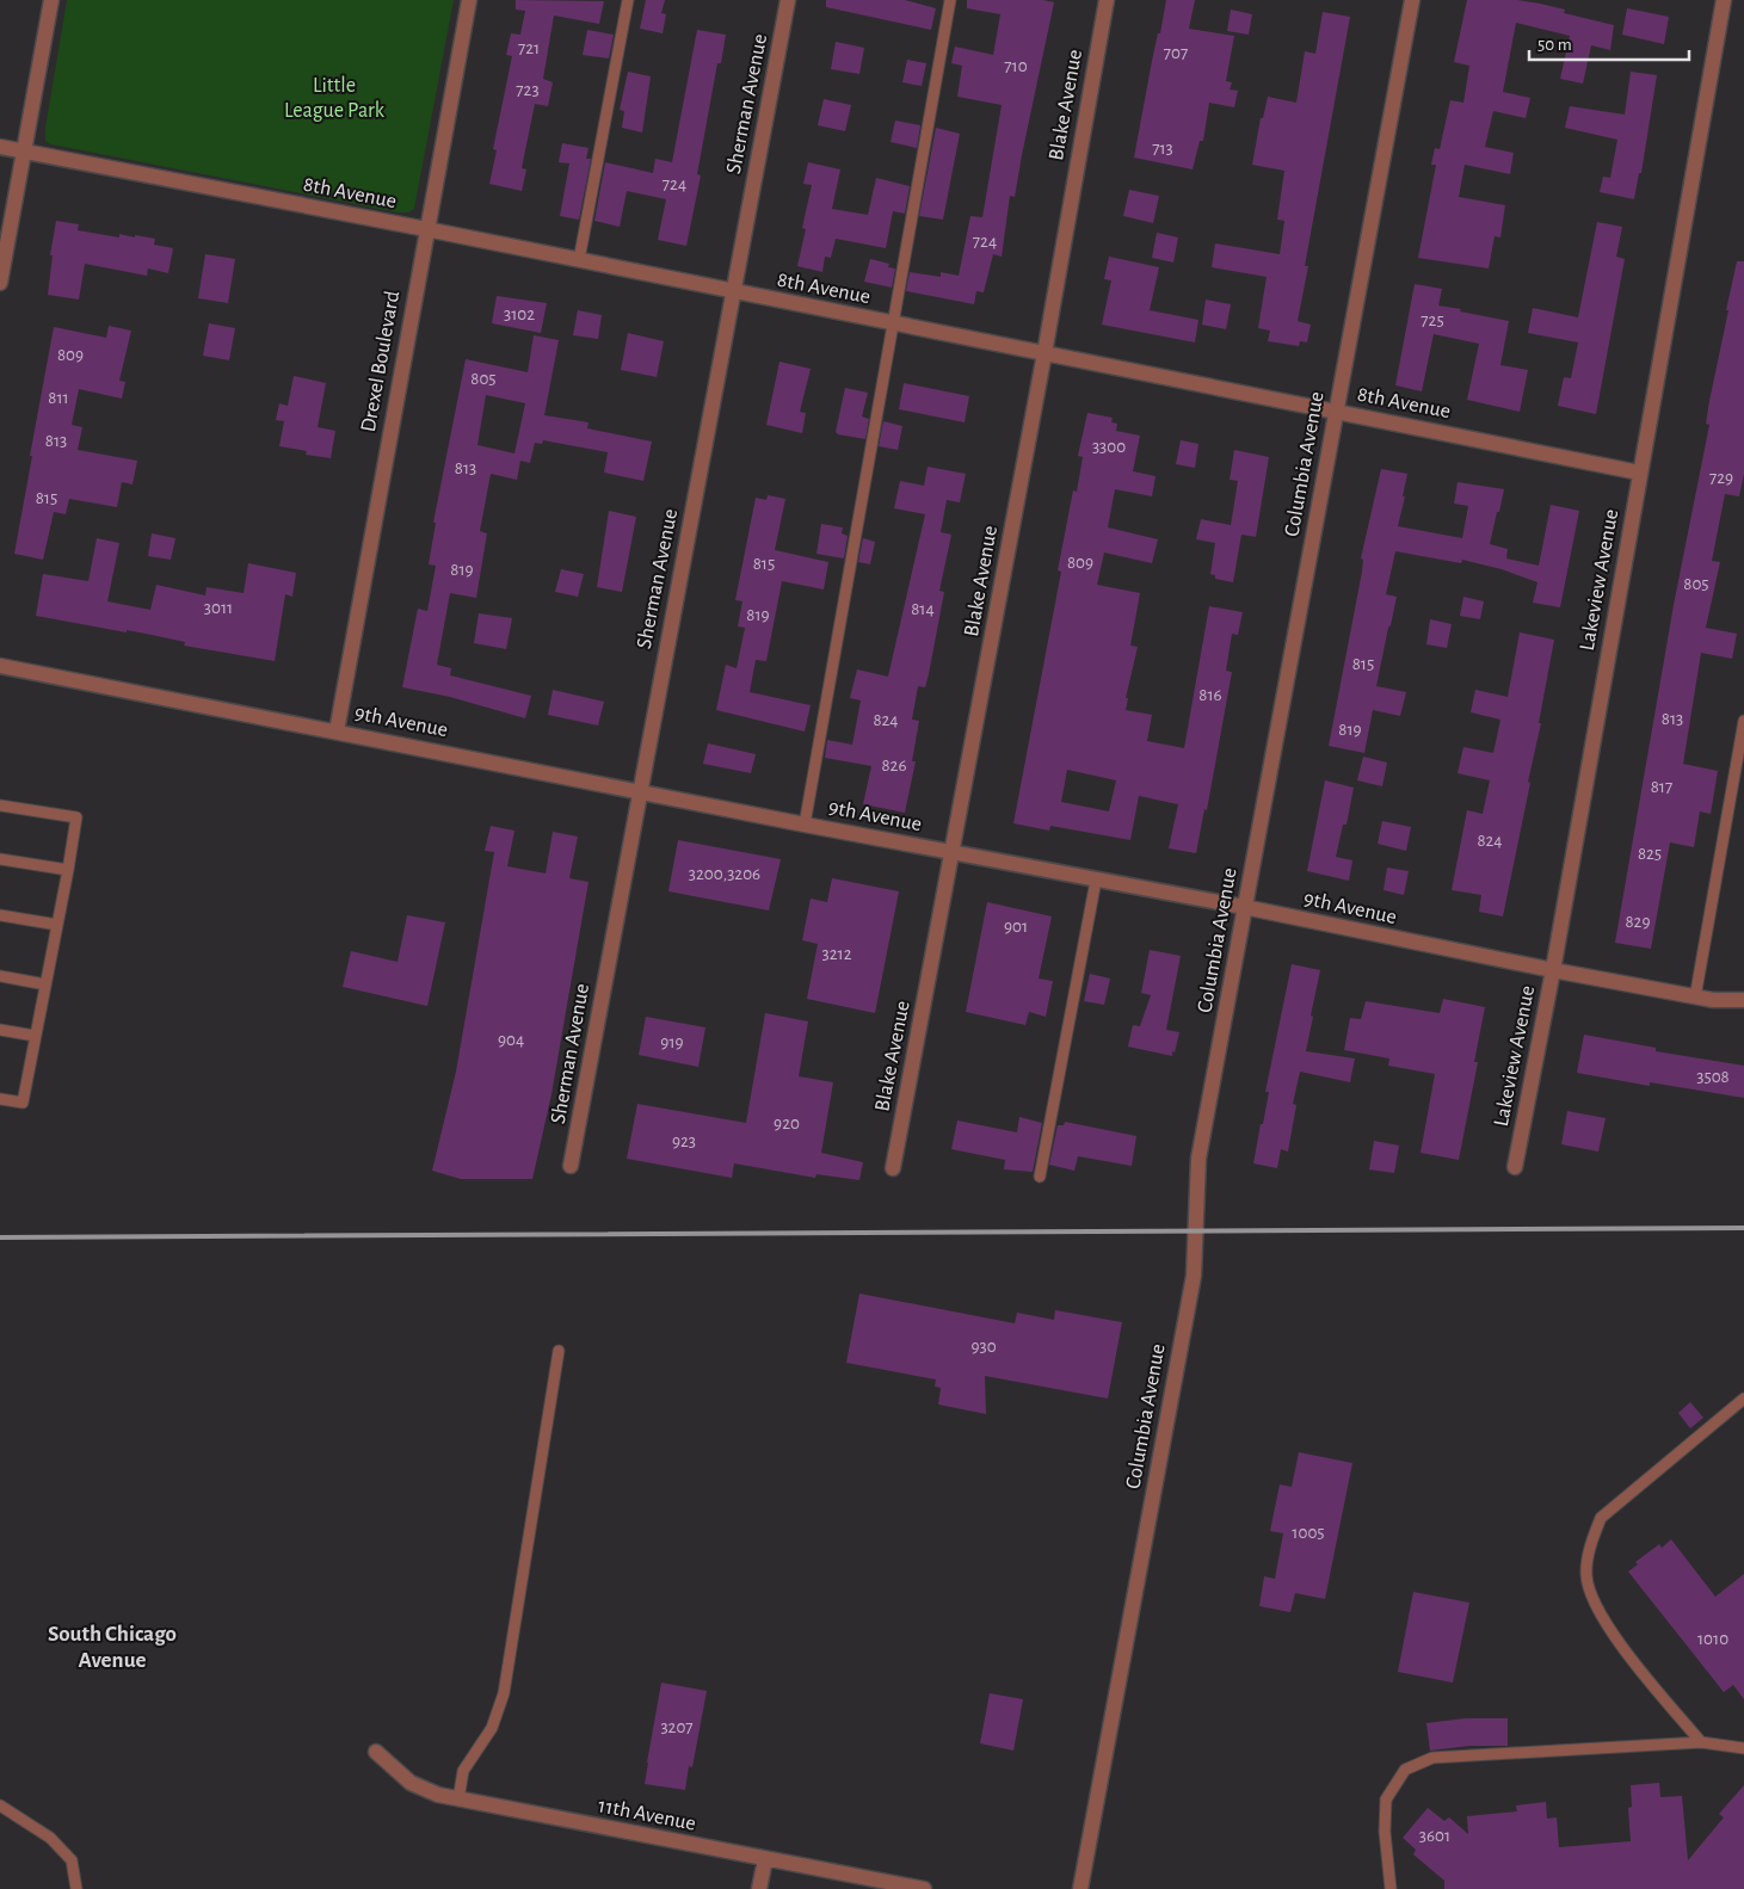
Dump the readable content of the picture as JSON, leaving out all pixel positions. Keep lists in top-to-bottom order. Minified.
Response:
{"streets":{"street":["Sherman Avenue","Blake Avenue","8th Avenue","Drexel Boulevard","Columbia Avenue","Lakeview Avenue","9th Avenue","11th Avenue"]},"crossings":[["Sherman Avenue","8th Avenue"],["Sherman Avenue","9th Avenue"],["Blake Avenue","8th Avenue"],["Blake Avenue","9th Avenue"],["8th Avenue","Drexel Boulevard"],["8th Avenue","Columbia Avenue"],["8th Avenue","Lakeview Avenue"],["Drexel Boulevard","9th Avenue"],["Columbia Avenue","9th Avenue"],["Lakeview Avenue","9th Avenue"]],"districts":["South Chicago Avenue"],"parks":["Little League Park"],"house_numbers":["721","707","710","723","713","724","724","3102","725","809","805","811","813","3300","813","729","815","809","815","819","805","3011","814","819","815","816","813","824","819","826","817","824","825","3200,3206","829","901","3212","904","919","3508","920","923","930","1005","1010","3207","3601"],"scale_bar":"50 m"}
